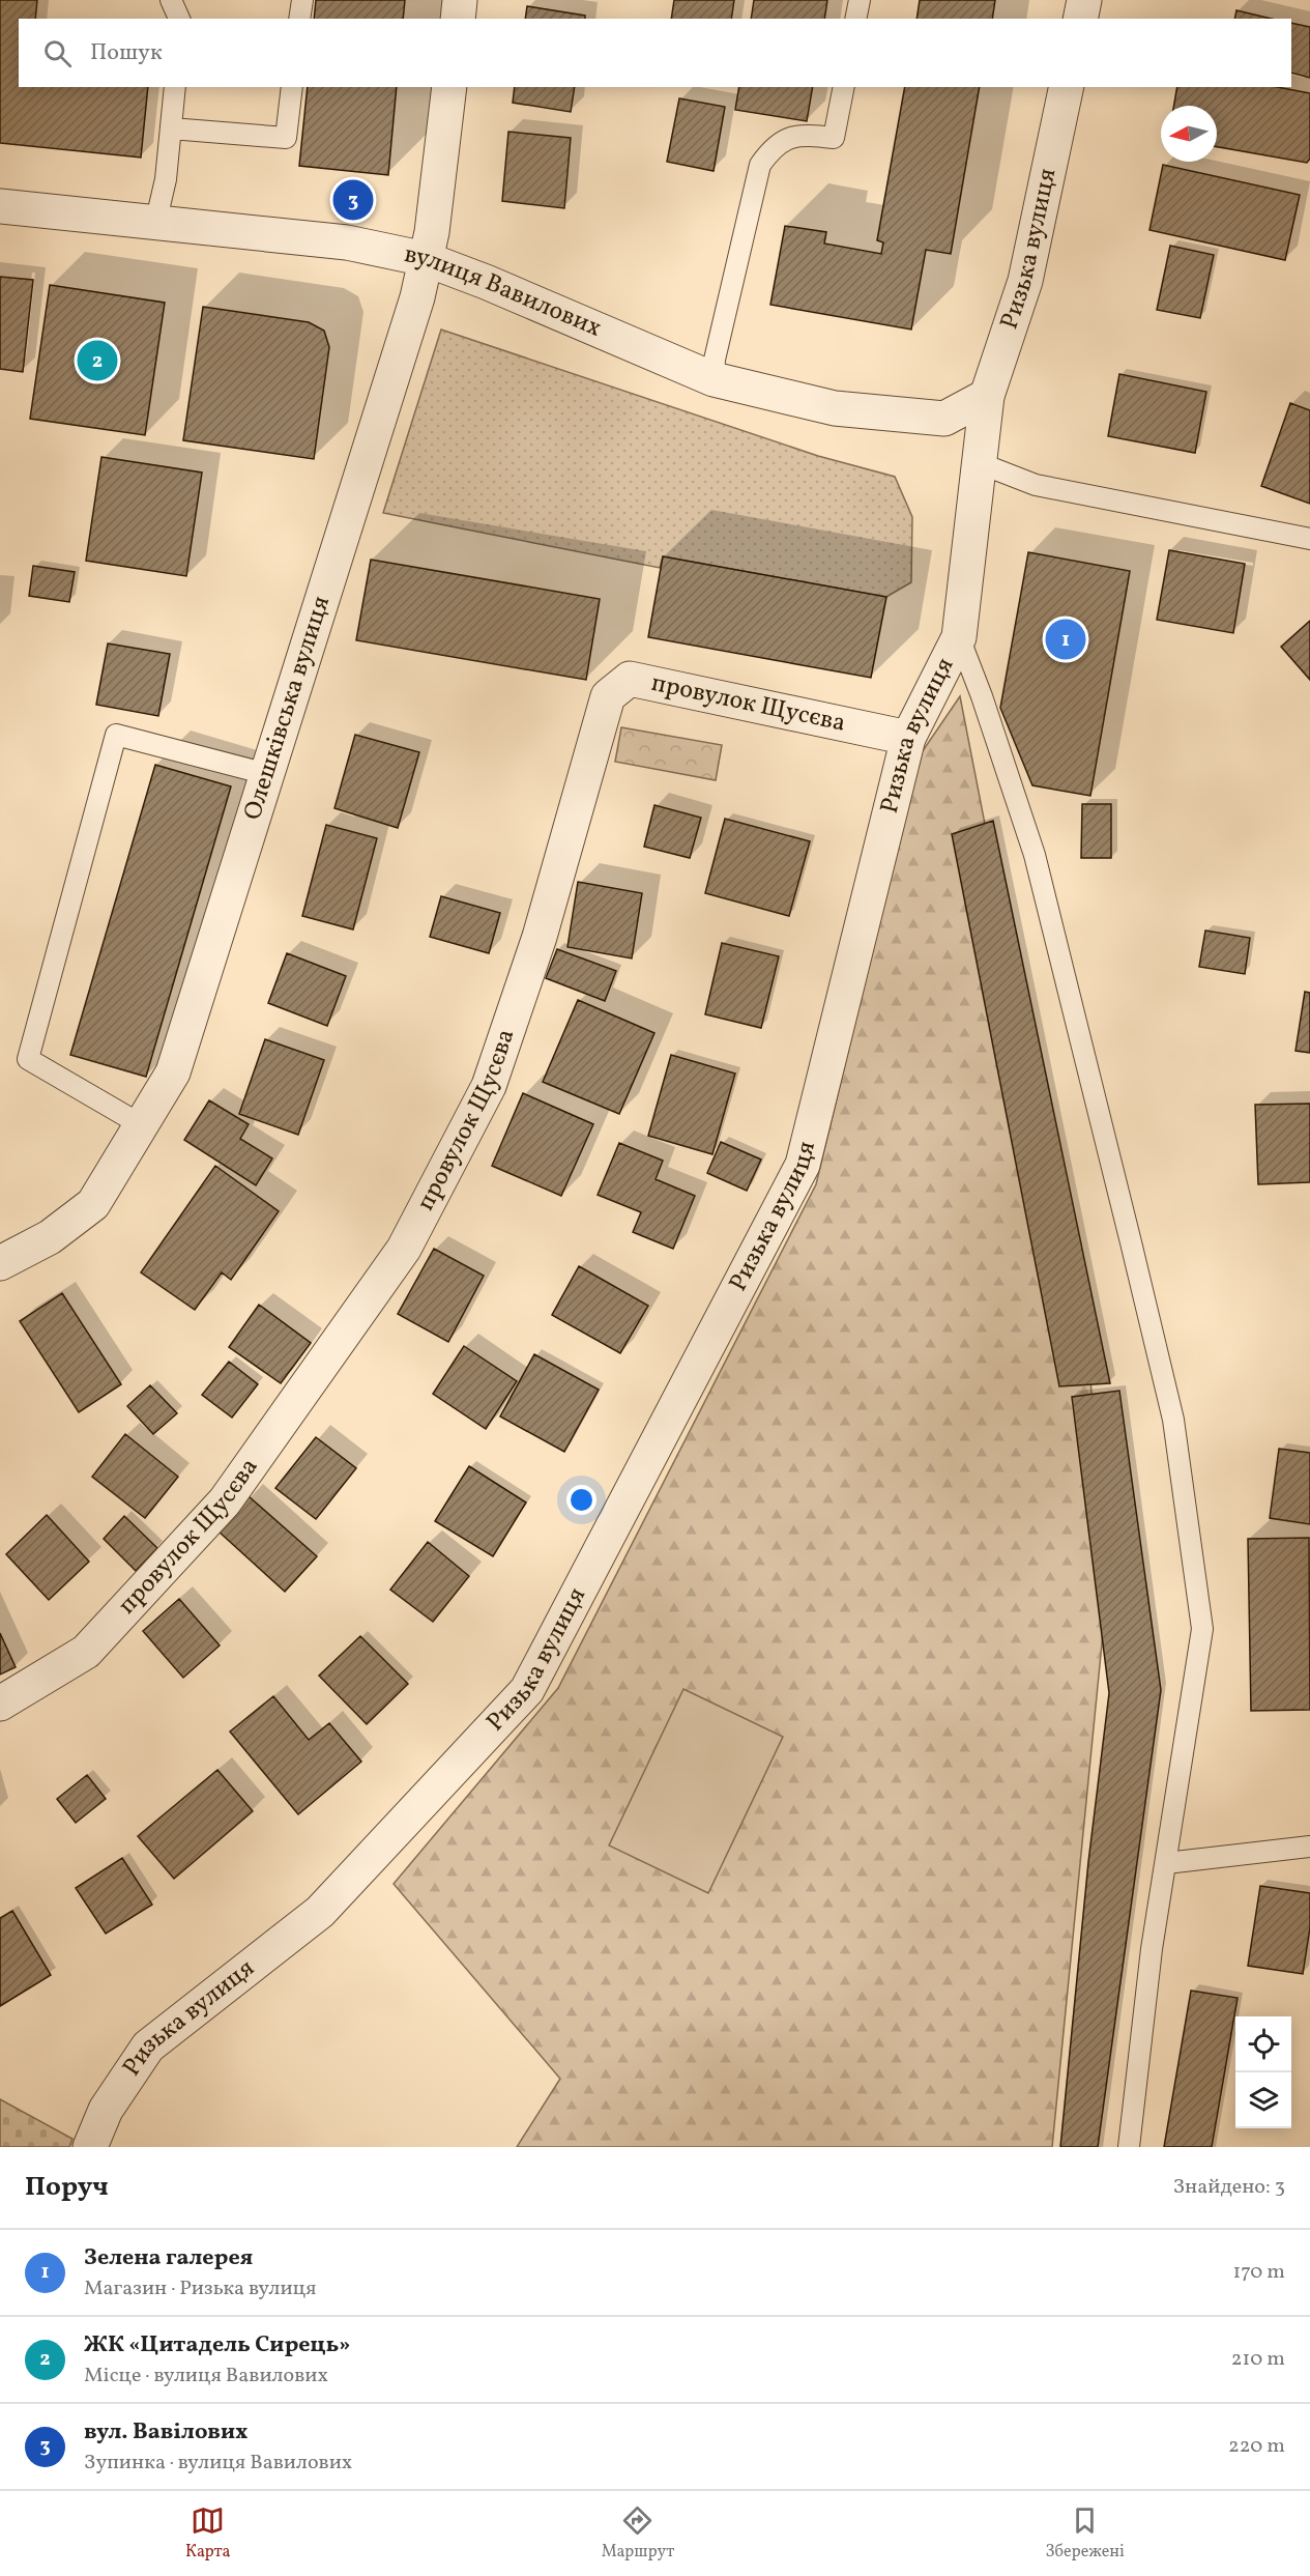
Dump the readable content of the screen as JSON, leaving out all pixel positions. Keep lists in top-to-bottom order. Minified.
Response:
{"streets":{"street":["Ризька вулиця","вулиця Вавилових","провулок Щусєва","Олешківська вулиця"]},"crossings":[["Ризька вулиця","вулиця Вавилових"],["Ризька вулиця","провулок Щусєва"],["вулиця Вавилових","Олешківська вулиця"]],"north":"left","page":{"search":"Пошук","pins":["3","2","1"],"heading":["Поруч","Знайдено: 3"],"list":[{"mark":"1","name":"Зелена галерея","note":"Магазин · Ризька вулиця","value":"170 m"},{"mark":"2","name":"ЖК «Цитадель Сирець»","note":"Місце · вулиця Вавилових","value":"210 m"},{"mark":"3","name":"вул. Вавілових","note":"Зупинка · вулиця Вавилових","value":"220 m"}],"nav":["Карта","Маршрут","Збережені"]}}
